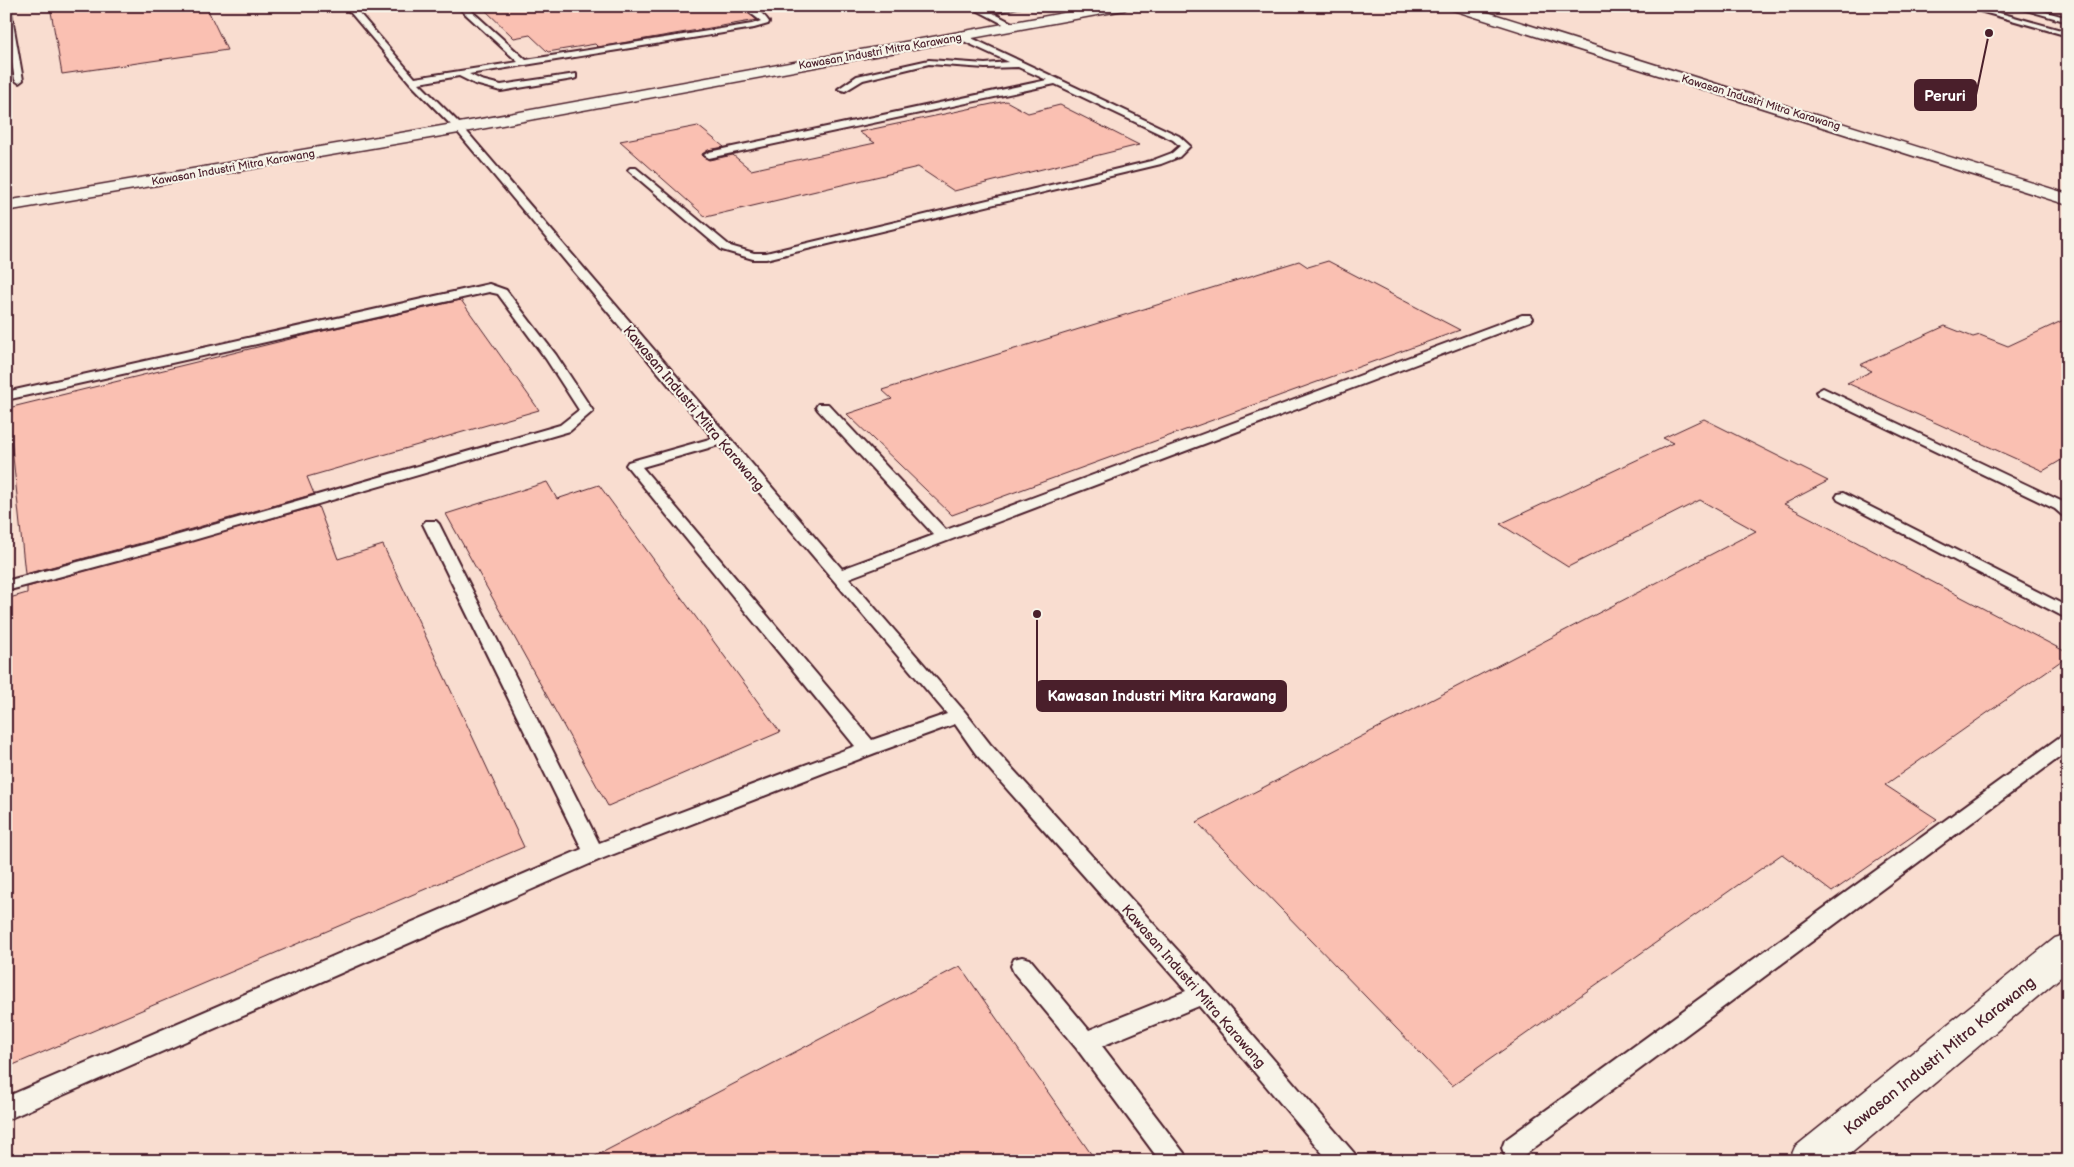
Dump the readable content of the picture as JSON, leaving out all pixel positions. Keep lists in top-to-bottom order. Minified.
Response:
{"streets":{"street":["Kawasan Industri Mitra Karawang"]},"places":["Peruri","Kawasan Industri Mitra Karawang"]}
